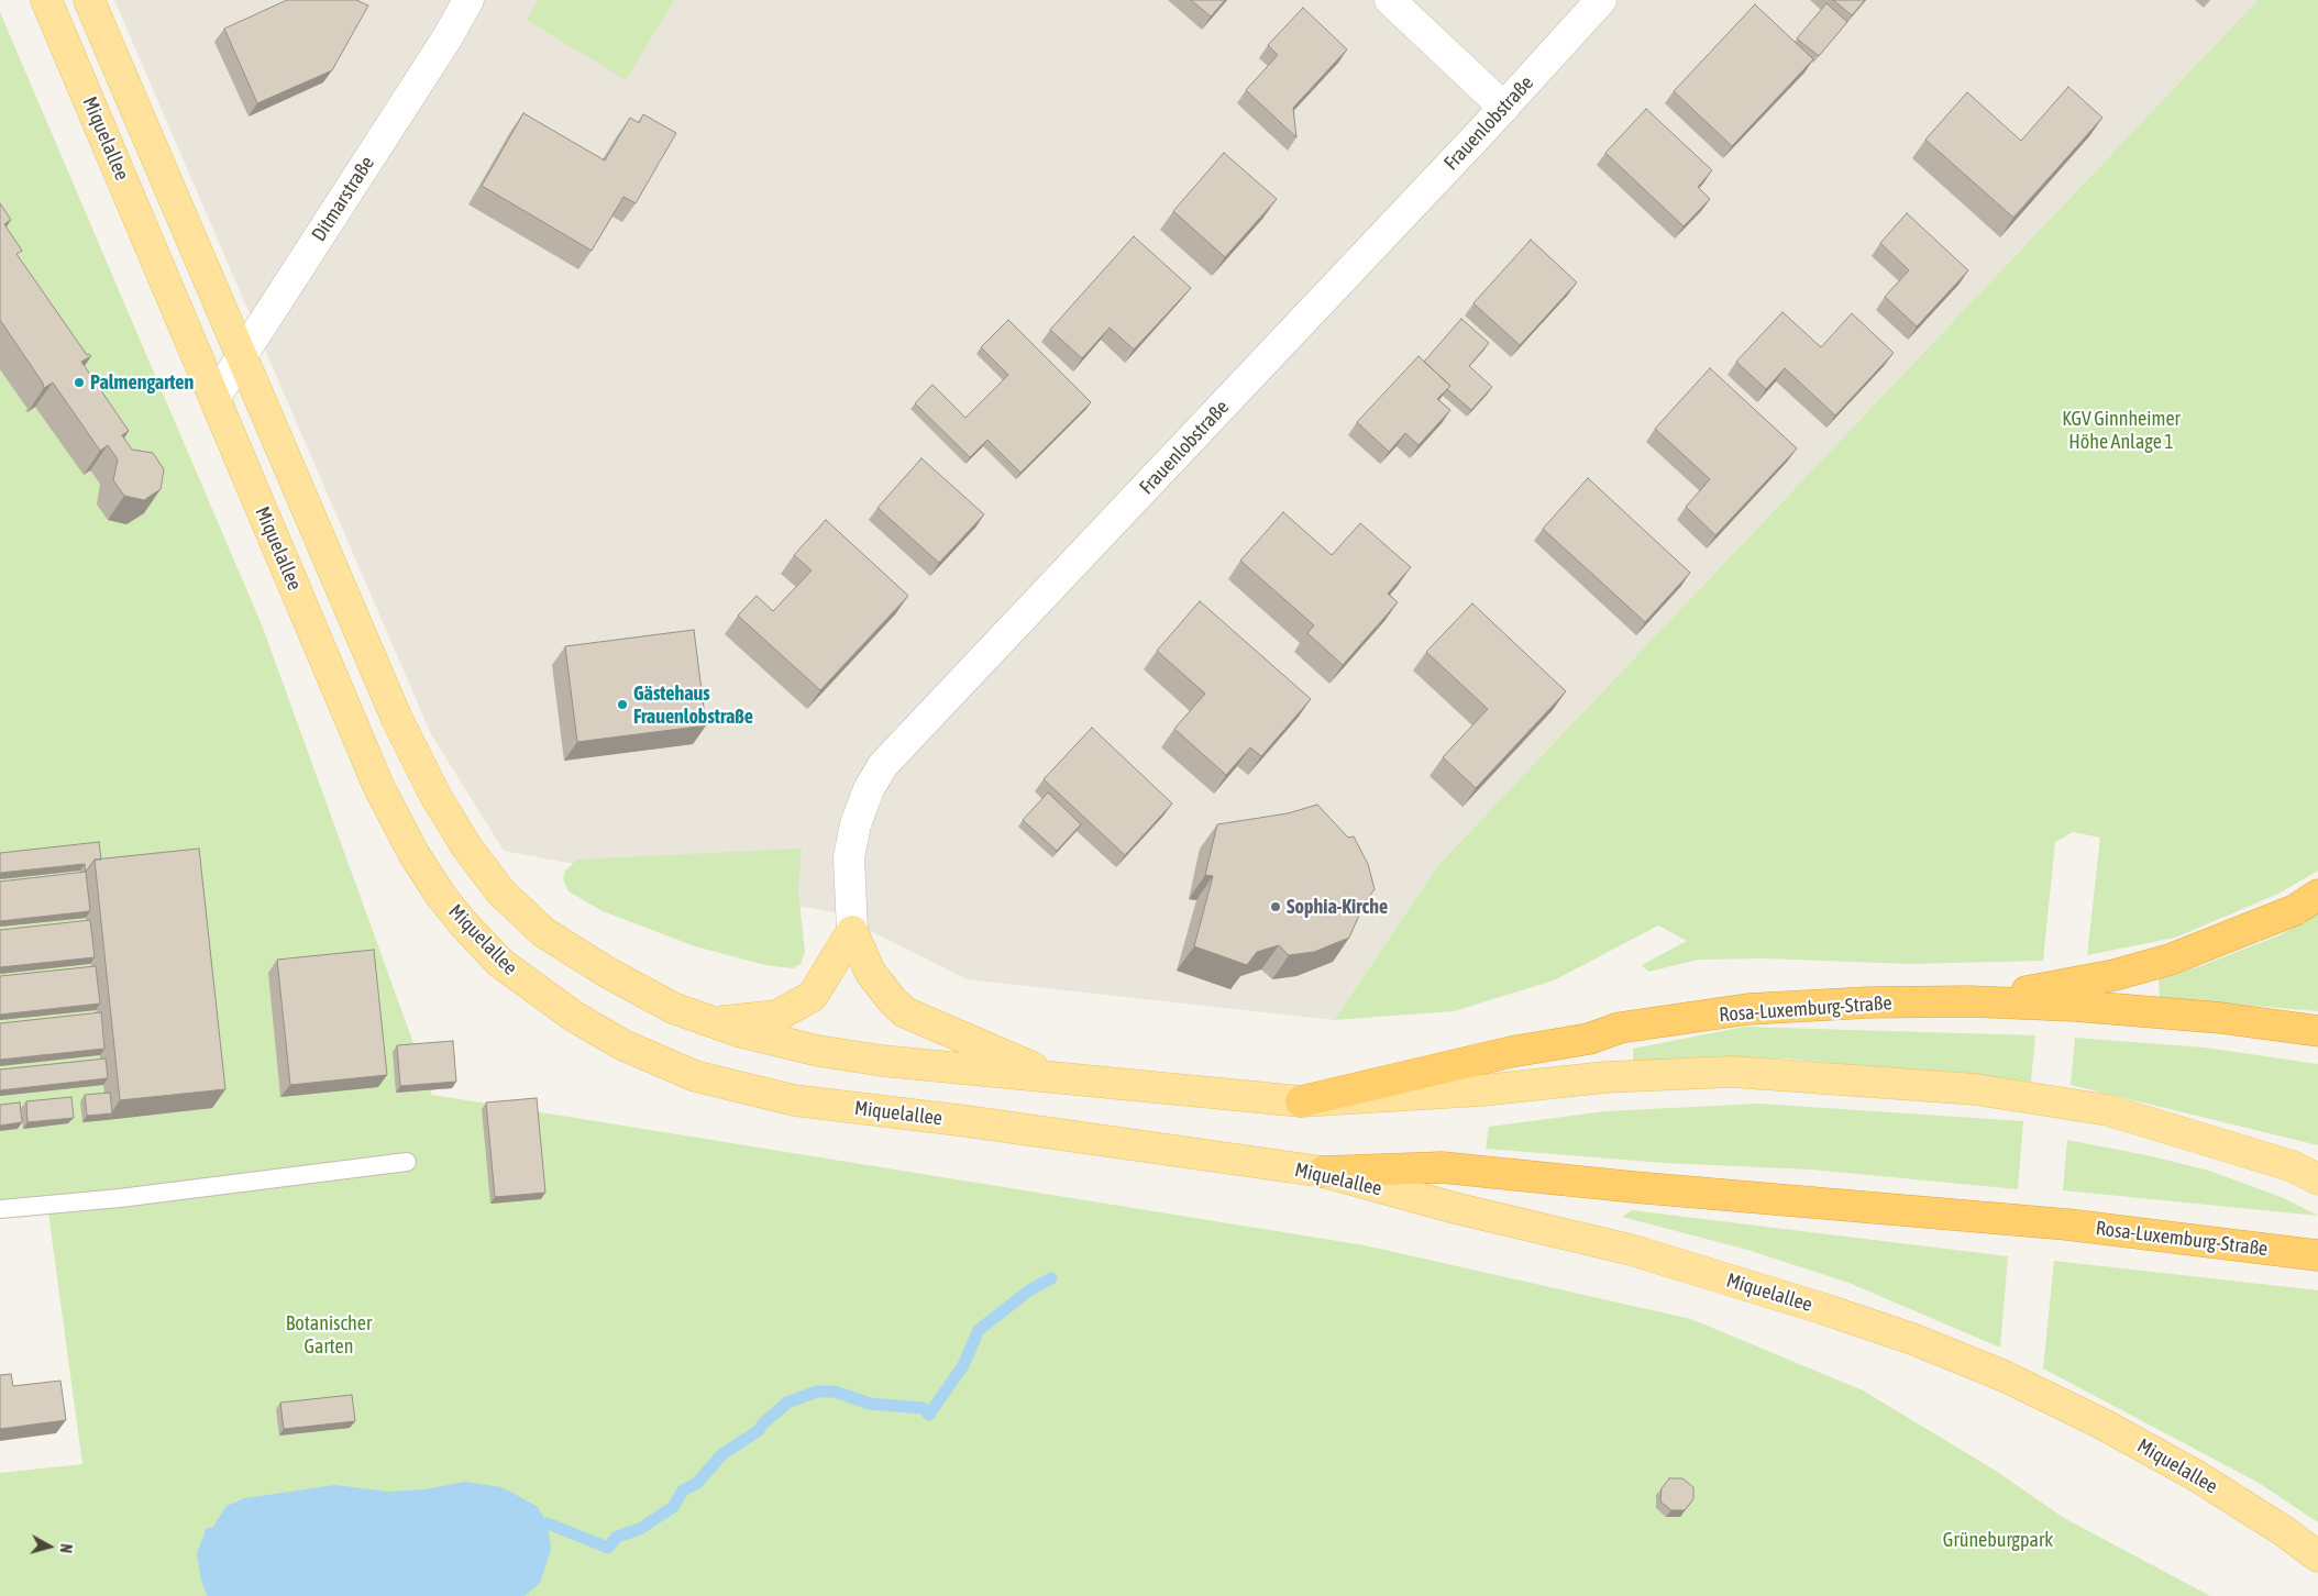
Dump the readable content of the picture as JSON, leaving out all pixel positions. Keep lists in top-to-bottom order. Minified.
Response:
{"streets":{"highway":["Rosa-Luxemburg-Straße"],"main road":["Miquelallee"],"street":["Frauenlobstraße","Ditmarstraße"]},"crossings":[["Miquelallee","Ditmarstraße"],["Miquelallee","Rosa-Luxemburg-Straße"]],"parks":["KGV Ginnheimer Höhe Anlage 1","Botanischer Garten","Grüneburgpark"],"places":["Palmengarten","Gästehaus Frauenlobstraße","Sophia-Kirche"],"north":"right"}
